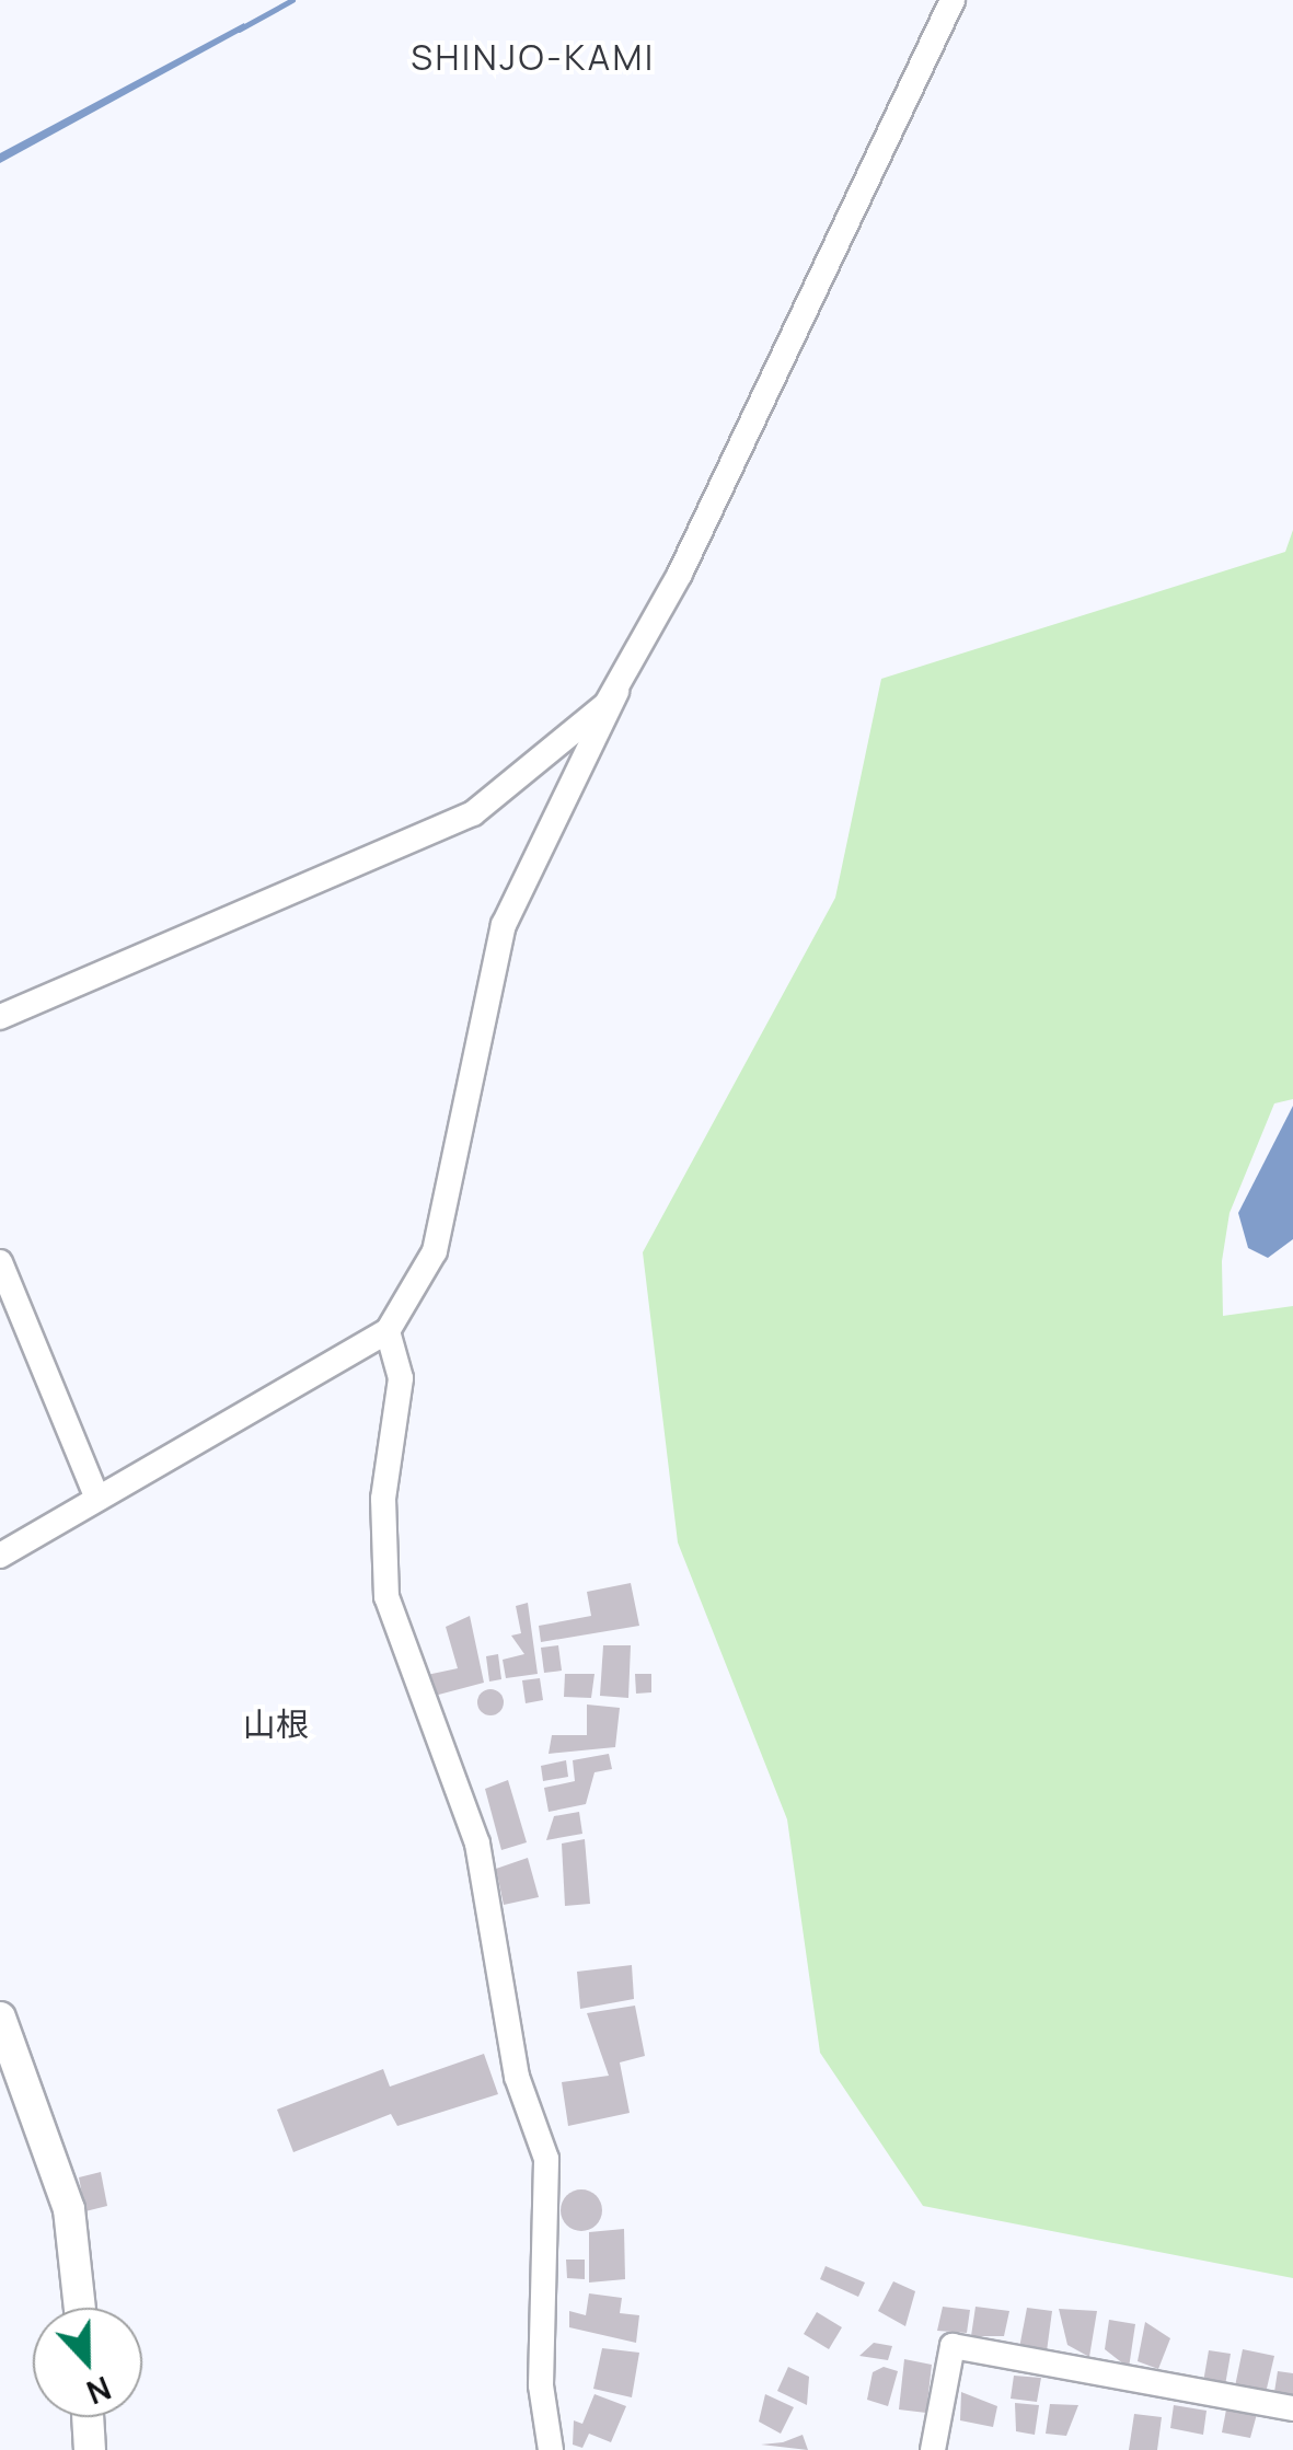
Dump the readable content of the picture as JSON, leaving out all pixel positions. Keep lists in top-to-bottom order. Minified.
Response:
{"districts":["SHINJO-KAMI","山根"],"north":"bottom"}
